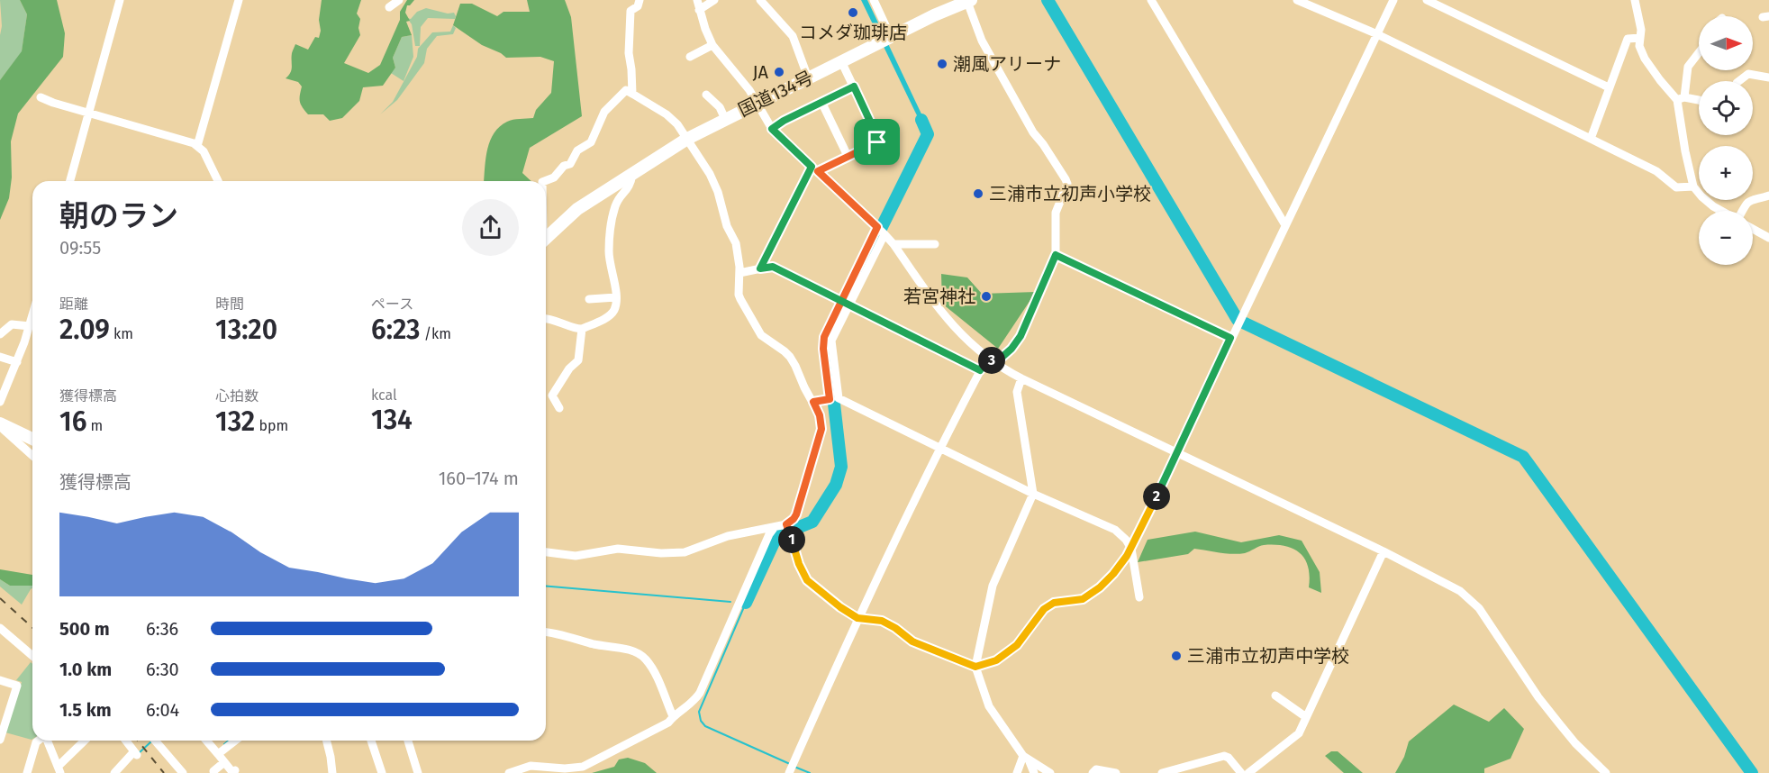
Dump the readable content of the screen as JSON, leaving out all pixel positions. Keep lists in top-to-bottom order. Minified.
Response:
{"streets":{"highway":["国道134号"]},"places":["コメダ珈琲店","潮風アリーナ","JA","三浦市立初声小学校","若宮神社","三浦市立初声中学校"],"north":"right","page":{"map_buttons":["+","−"],"heading":["朝のラン","09:55"],"stats":[["距離","2.09 km"],["時間","13:20"],["ペース","6:23 /km"],["獲得標高","16 m"],["心拍数","132 bpm"],["kcal","134"]],"pins":["3","2","1"],"chart":["獲得標高","160–174 m"],"list":[{"name":"500 m","note":"6:36"},{"name":"1.0 km","note":"6:30"},{"name":"1.5 km","note":"6:04"}]}}
